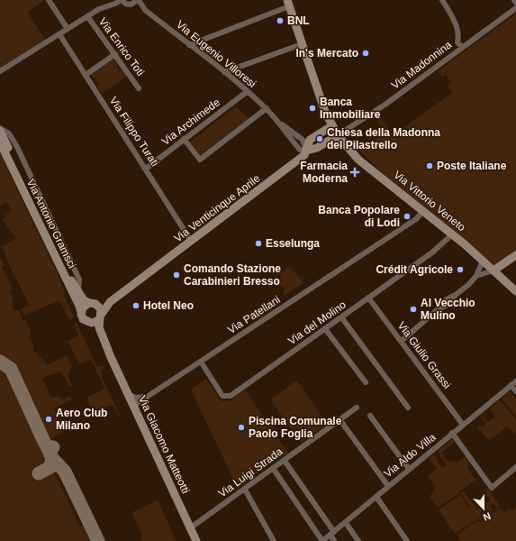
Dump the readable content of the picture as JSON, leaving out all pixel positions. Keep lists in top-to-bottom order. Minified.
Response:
{"streets":{"street":["Via Enrico Toti","Via Eugenio Villoresi","Via Madonnina","Via Archimede","Via Filippo Turati","Via Vittorio Veneto","Via Venticinque Aprile","Via Antonio Gramsci","Via Patellani","Via del Molino","Via Giulio Grassi","Via Giacomo Matteotti","Via Aldo Villa","Via Luigi Strada"]},"crossings":[["Via Eugenio Villoresi","Via Archimede"],["Via Eugenio Villoresi","Via Venticinque Aprile"],["Via Madonnina","Via Vittorio Veneto"],["Via Madonnina","Via Venticinque Aprile"],["Via Archimede","Via Filippo Turati"],["Via Filippo Turati","Via Venticinque Aprile"],["Via Vittorio Veneto","Via Venticinque Aprile"],["Via Vittorio Veneto","Via Patellani"],["Via Vittorio Veneto","Via del Molino"],["Via Venticinque Aprile","Via Antonio Gramsci"],["Via Venticinque Aprile","Via Giacomo Matteotti"],["Via Antonio Gramsci","Via Giacomo Matteotti"],["Via Patellani","Via del Molino"],["Via Patellani","Via Giacomo Matteotti"],["Via del Molino","Via Giulio Grassi"],["Via Giulio Grassi","Via Aldo Villa"],["Via Giacomo Matteotti","Via Luigi Strada"]],"places":{"other":["BNL","In's Mercato","Banca Immobiliare","Chiesa della Madonna del Pilastrello","Poste Italiane","Banca Popolare di Lodi","Esselunga","Crédit Agricole","Comando Stazione Carabinieri Bresso","Hotel Neo","Al Vecchio Mulino","Aero Club Milano","Piscina Comunale Paolo Foglia"],"health":["Farmacia Moderna"]},"north":"bottom"}
